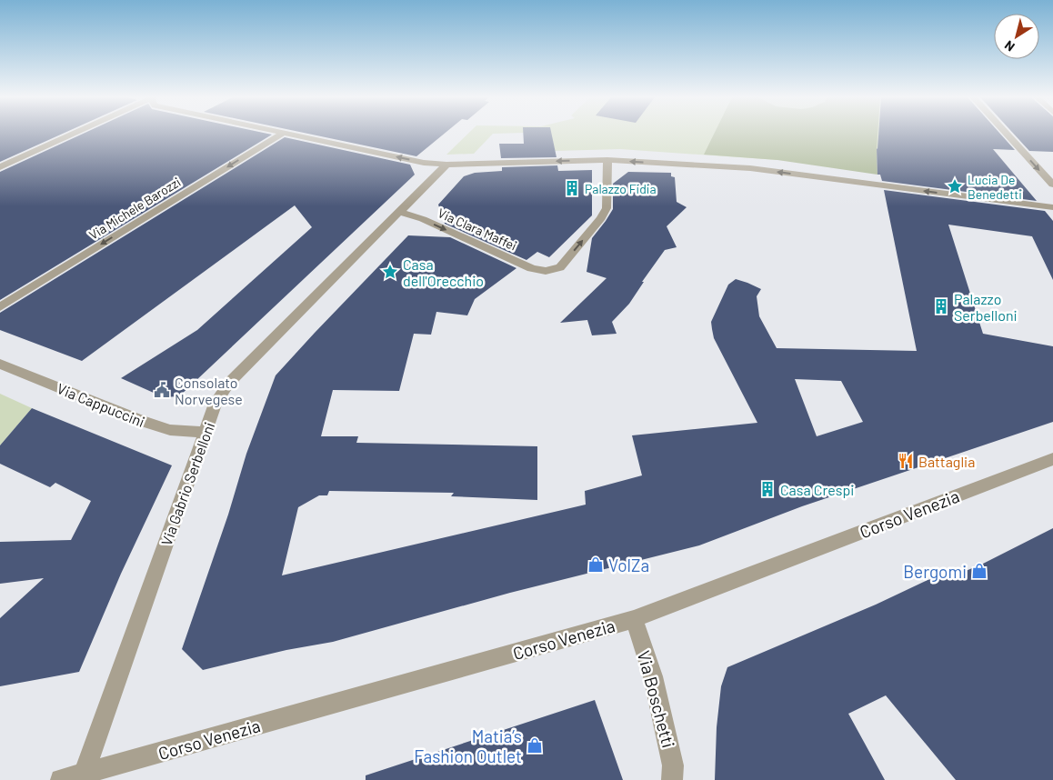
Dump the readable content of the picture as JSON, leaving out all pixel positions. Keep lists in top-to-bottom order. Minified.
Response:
{"streets":{"street":["Via Michele Barozzi","Via Clara Maffei","Via Cappuccini","Via Gabrio Serbelloni","Corso Venezia","Via Boschetti"]},"crossings":[["Via Clara Maffei","Via Gabrio Serbelloni"],["Via Cappuccini","Via Gabrio Serbelloni"],["Via Gabrio Serbelloni","Corso Venezia"],["Corso Venezia","Via Boschetti"]],"one_way":["Via Michele Barozzi"],"places":{"place":["Lucia De Benedetti","Casa dell'Orecchio"],"building":["Palazzo Fidia","Palazzo Serbelloni","Casa Crespi"],"public building":["Consolato Norvegese"],"restaurant":["Battaglia"],"shop":["VolZa","Bergomi","Matia’s Fashion Outlet"]},"north":"bottom left"}
